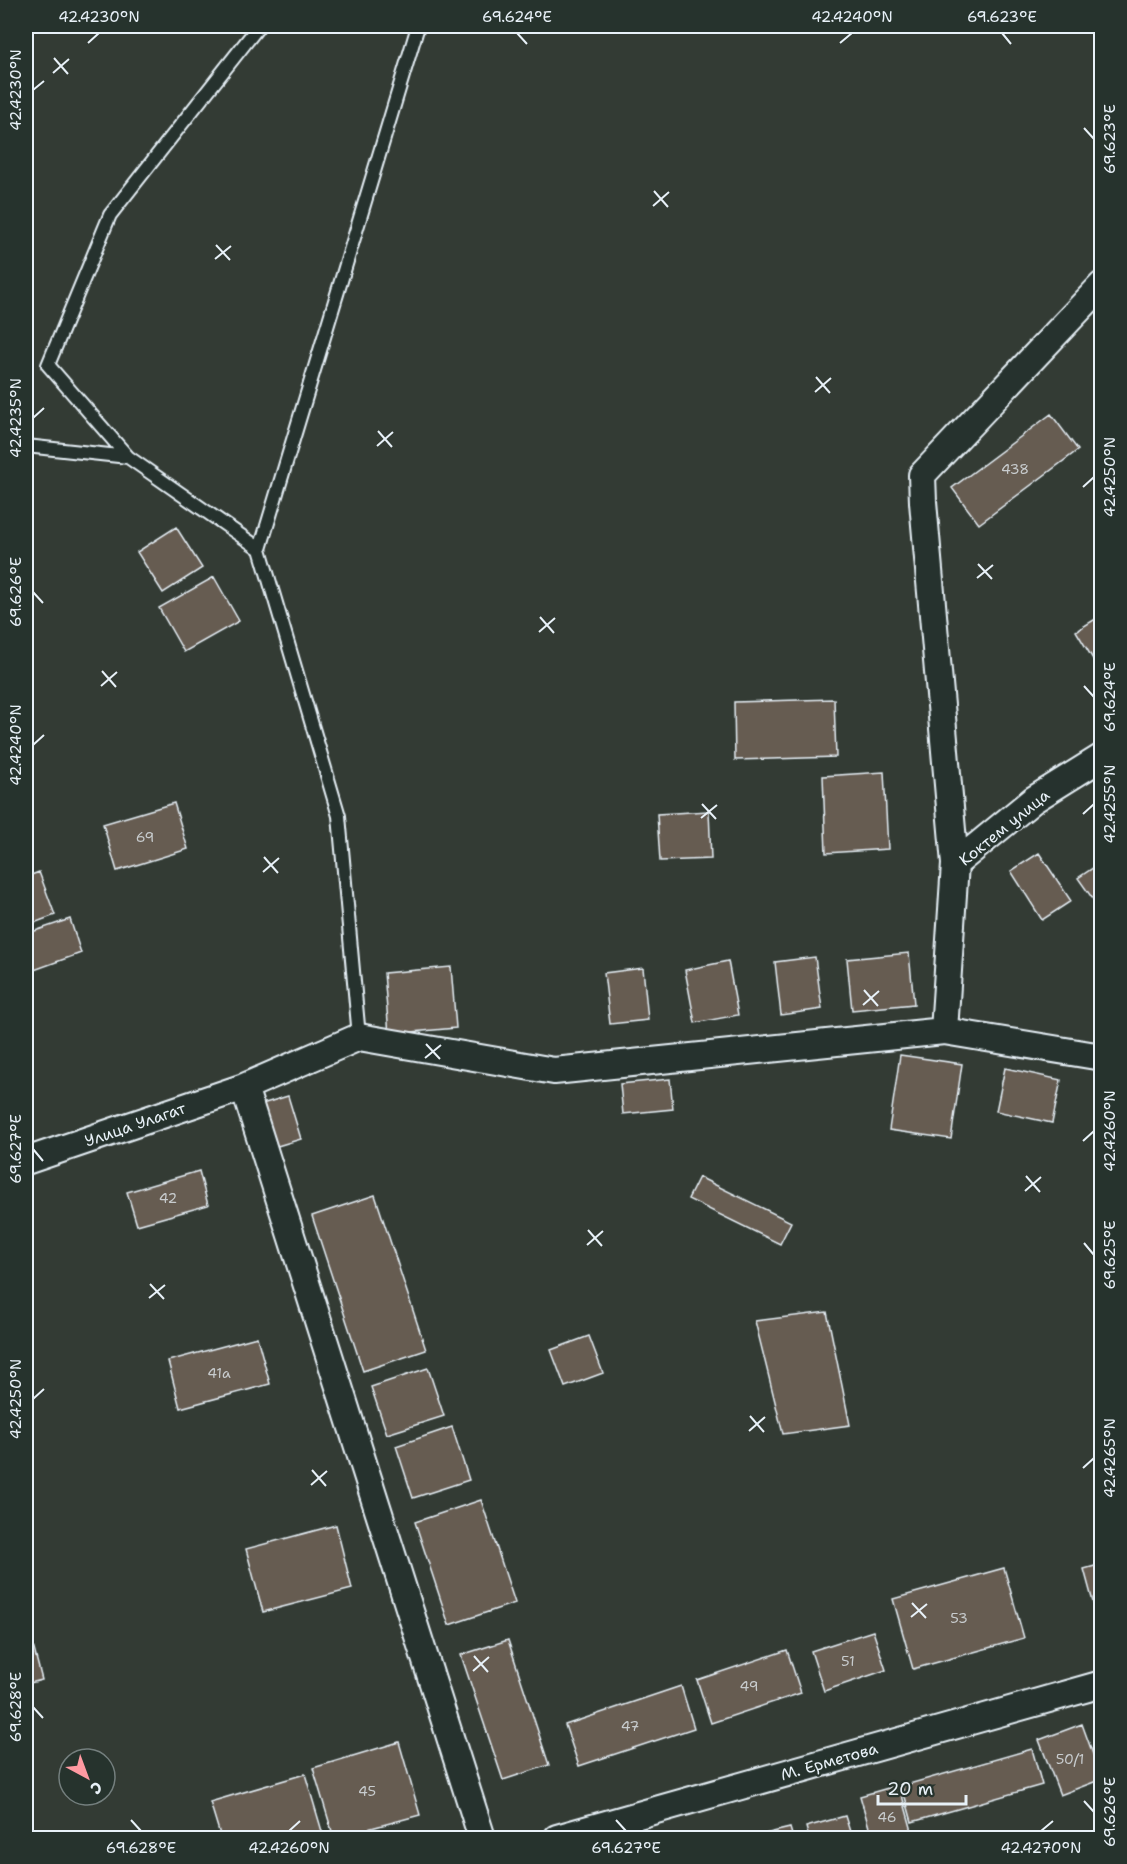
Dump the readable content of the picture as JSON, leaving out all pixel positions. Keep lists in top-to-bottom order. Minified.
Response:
{"streets":{"street":["Коктем улица","Улица Улагат","М. Ерметова"]},"house_numbers":["438","69","42","41а","53","51","49","47","50/1","45","46"],"scale_bar":"20 m","north":"bottom right","coordinates":["42.4230°N","69.624°E","42.4240°N","69.623°E","42.4235°N","42.4250°N","69.626°E","42.4255°N","42.4260°N","69.627°E","69.625°E","42.4265°N","69.628°E","42.4270°N"]}
